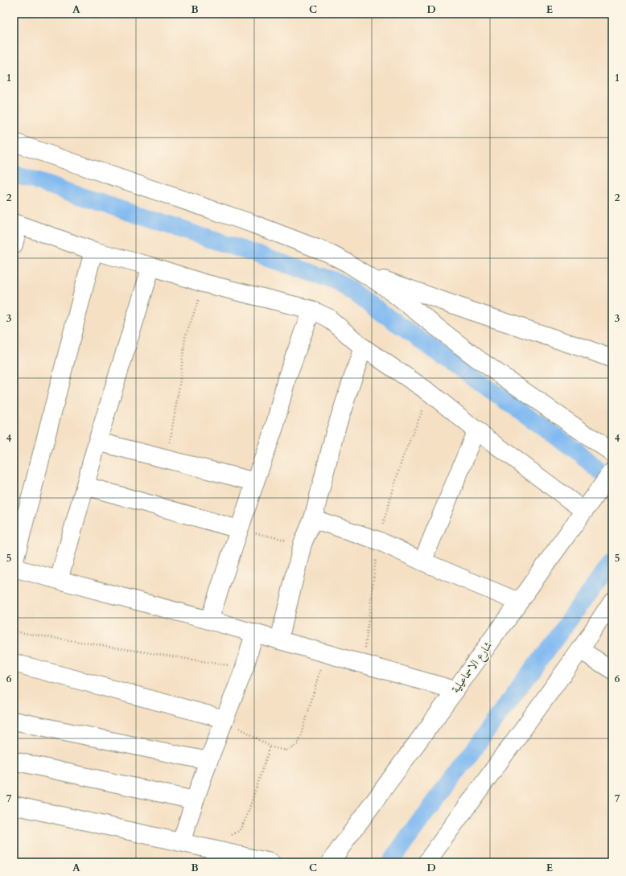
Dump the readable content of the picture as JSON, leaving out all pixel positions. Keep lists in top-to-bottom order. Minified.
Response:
{"streets":{"street":["شارع الاسماعيلية"]},"grid":{"columns":["A","B","C","D","E"],"rows":["1","2","3","4","5","6","7"]}}
